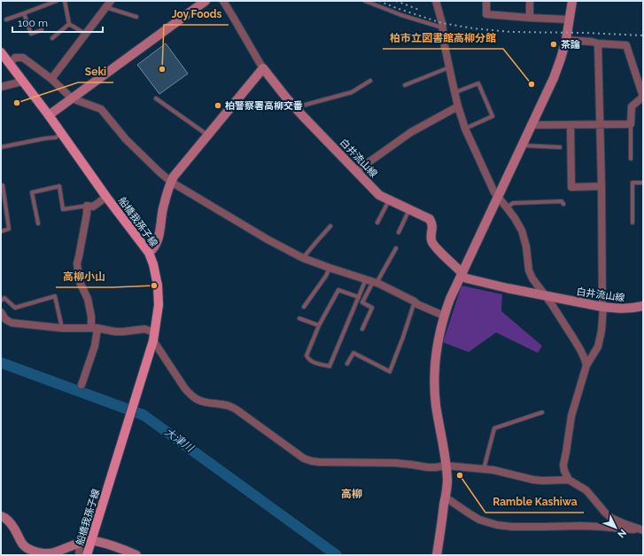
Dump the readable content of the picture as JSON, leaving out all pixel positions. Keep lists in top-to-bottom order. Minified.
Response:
{"streets":{"main road":["船橋我孫子線"],"street":["白井流山線"]},"districts":["高柳"],"water":["大津川"],"places":["茶論","Joy Foods","柏市立図書館高柳分館","Seki","柏警察署高柳交番","高柳小山","Ramble Kashiwa"],"scale_bar":"100 m","north":"bottom right"}
